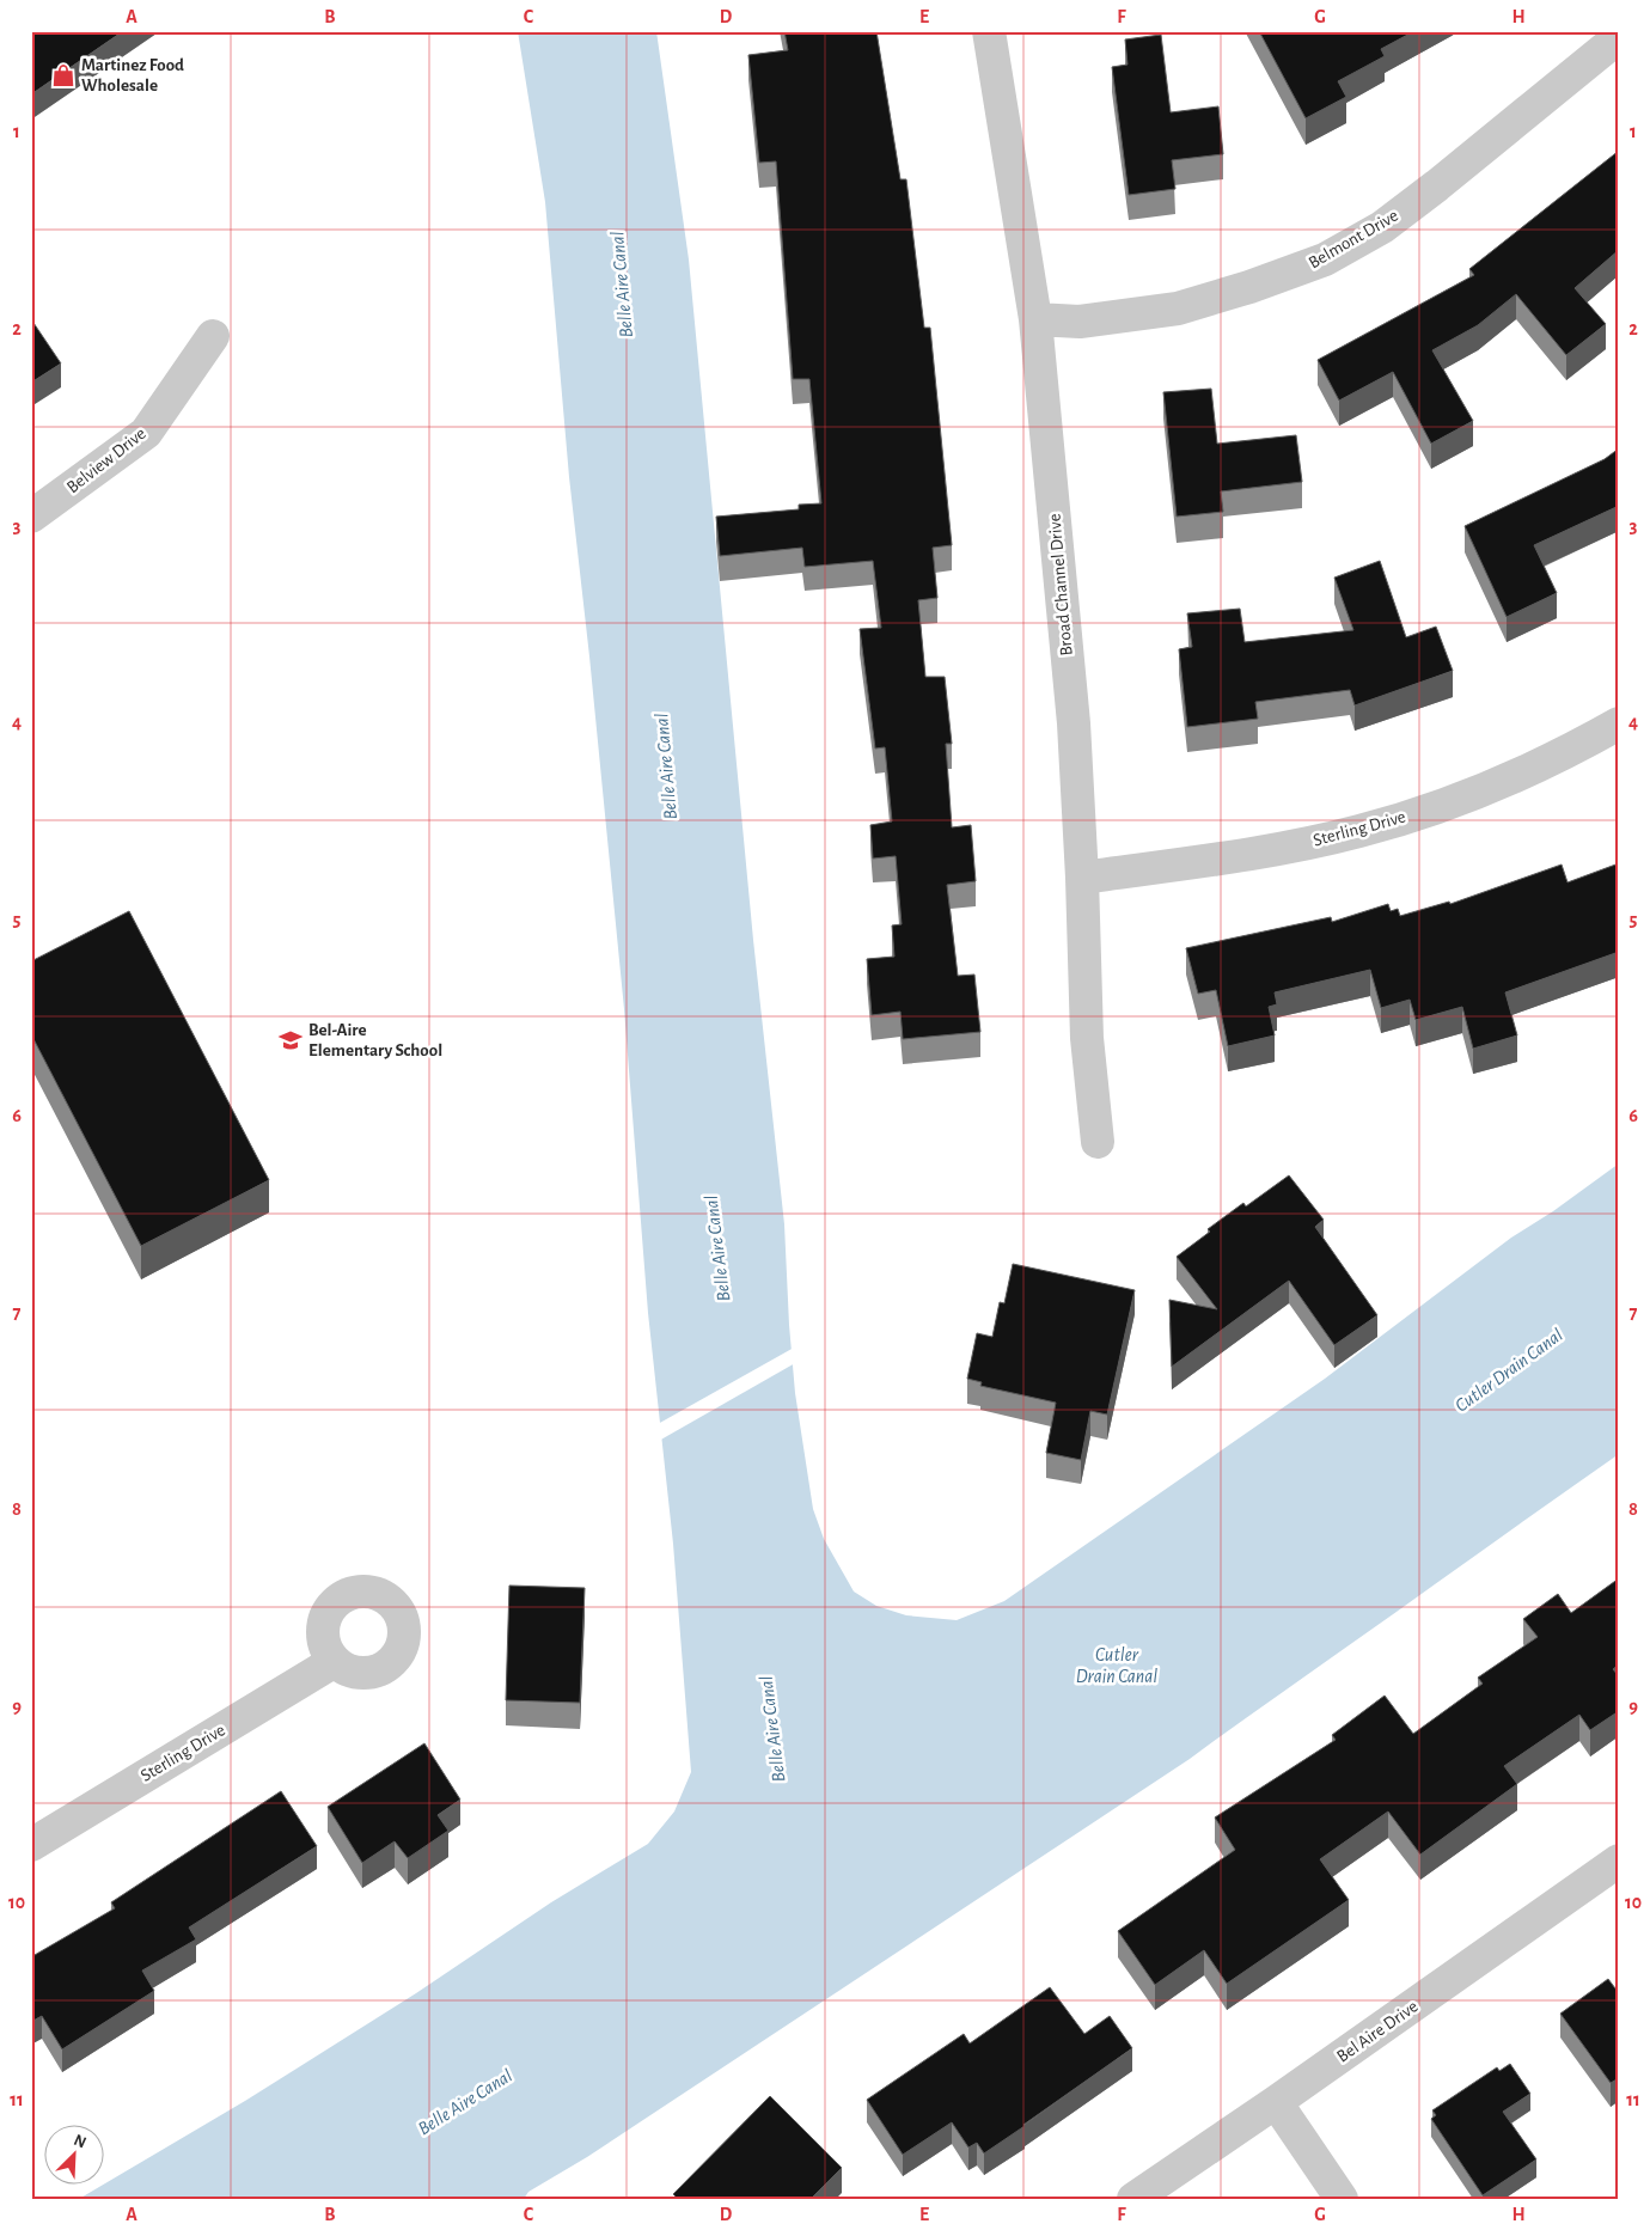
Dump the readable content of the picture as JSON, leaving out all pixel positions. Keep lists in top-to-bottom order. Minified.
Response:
{"streets":{"street":["Belmont Drive","Belview Drive","Broad Channel Drive","Sterling Drive","Bel Aire Drive"]},"crossings":[["Belmont Drive","Broad Channel Drive"],["Broad Channel Drive","Sterling Drive"]],"water":["Belle Aire Canal","Cutler Drain Canal"],"places":{"shop":["Martinez Food Wholesale"],"school or university":["Bel-Aire Elementary School"]},"north":"top right","grid":{"columns":["A","B","C","D","E","F","G","H"],"rows":["1","2","3","4","5","6","7","8","9","10","11"]}}
